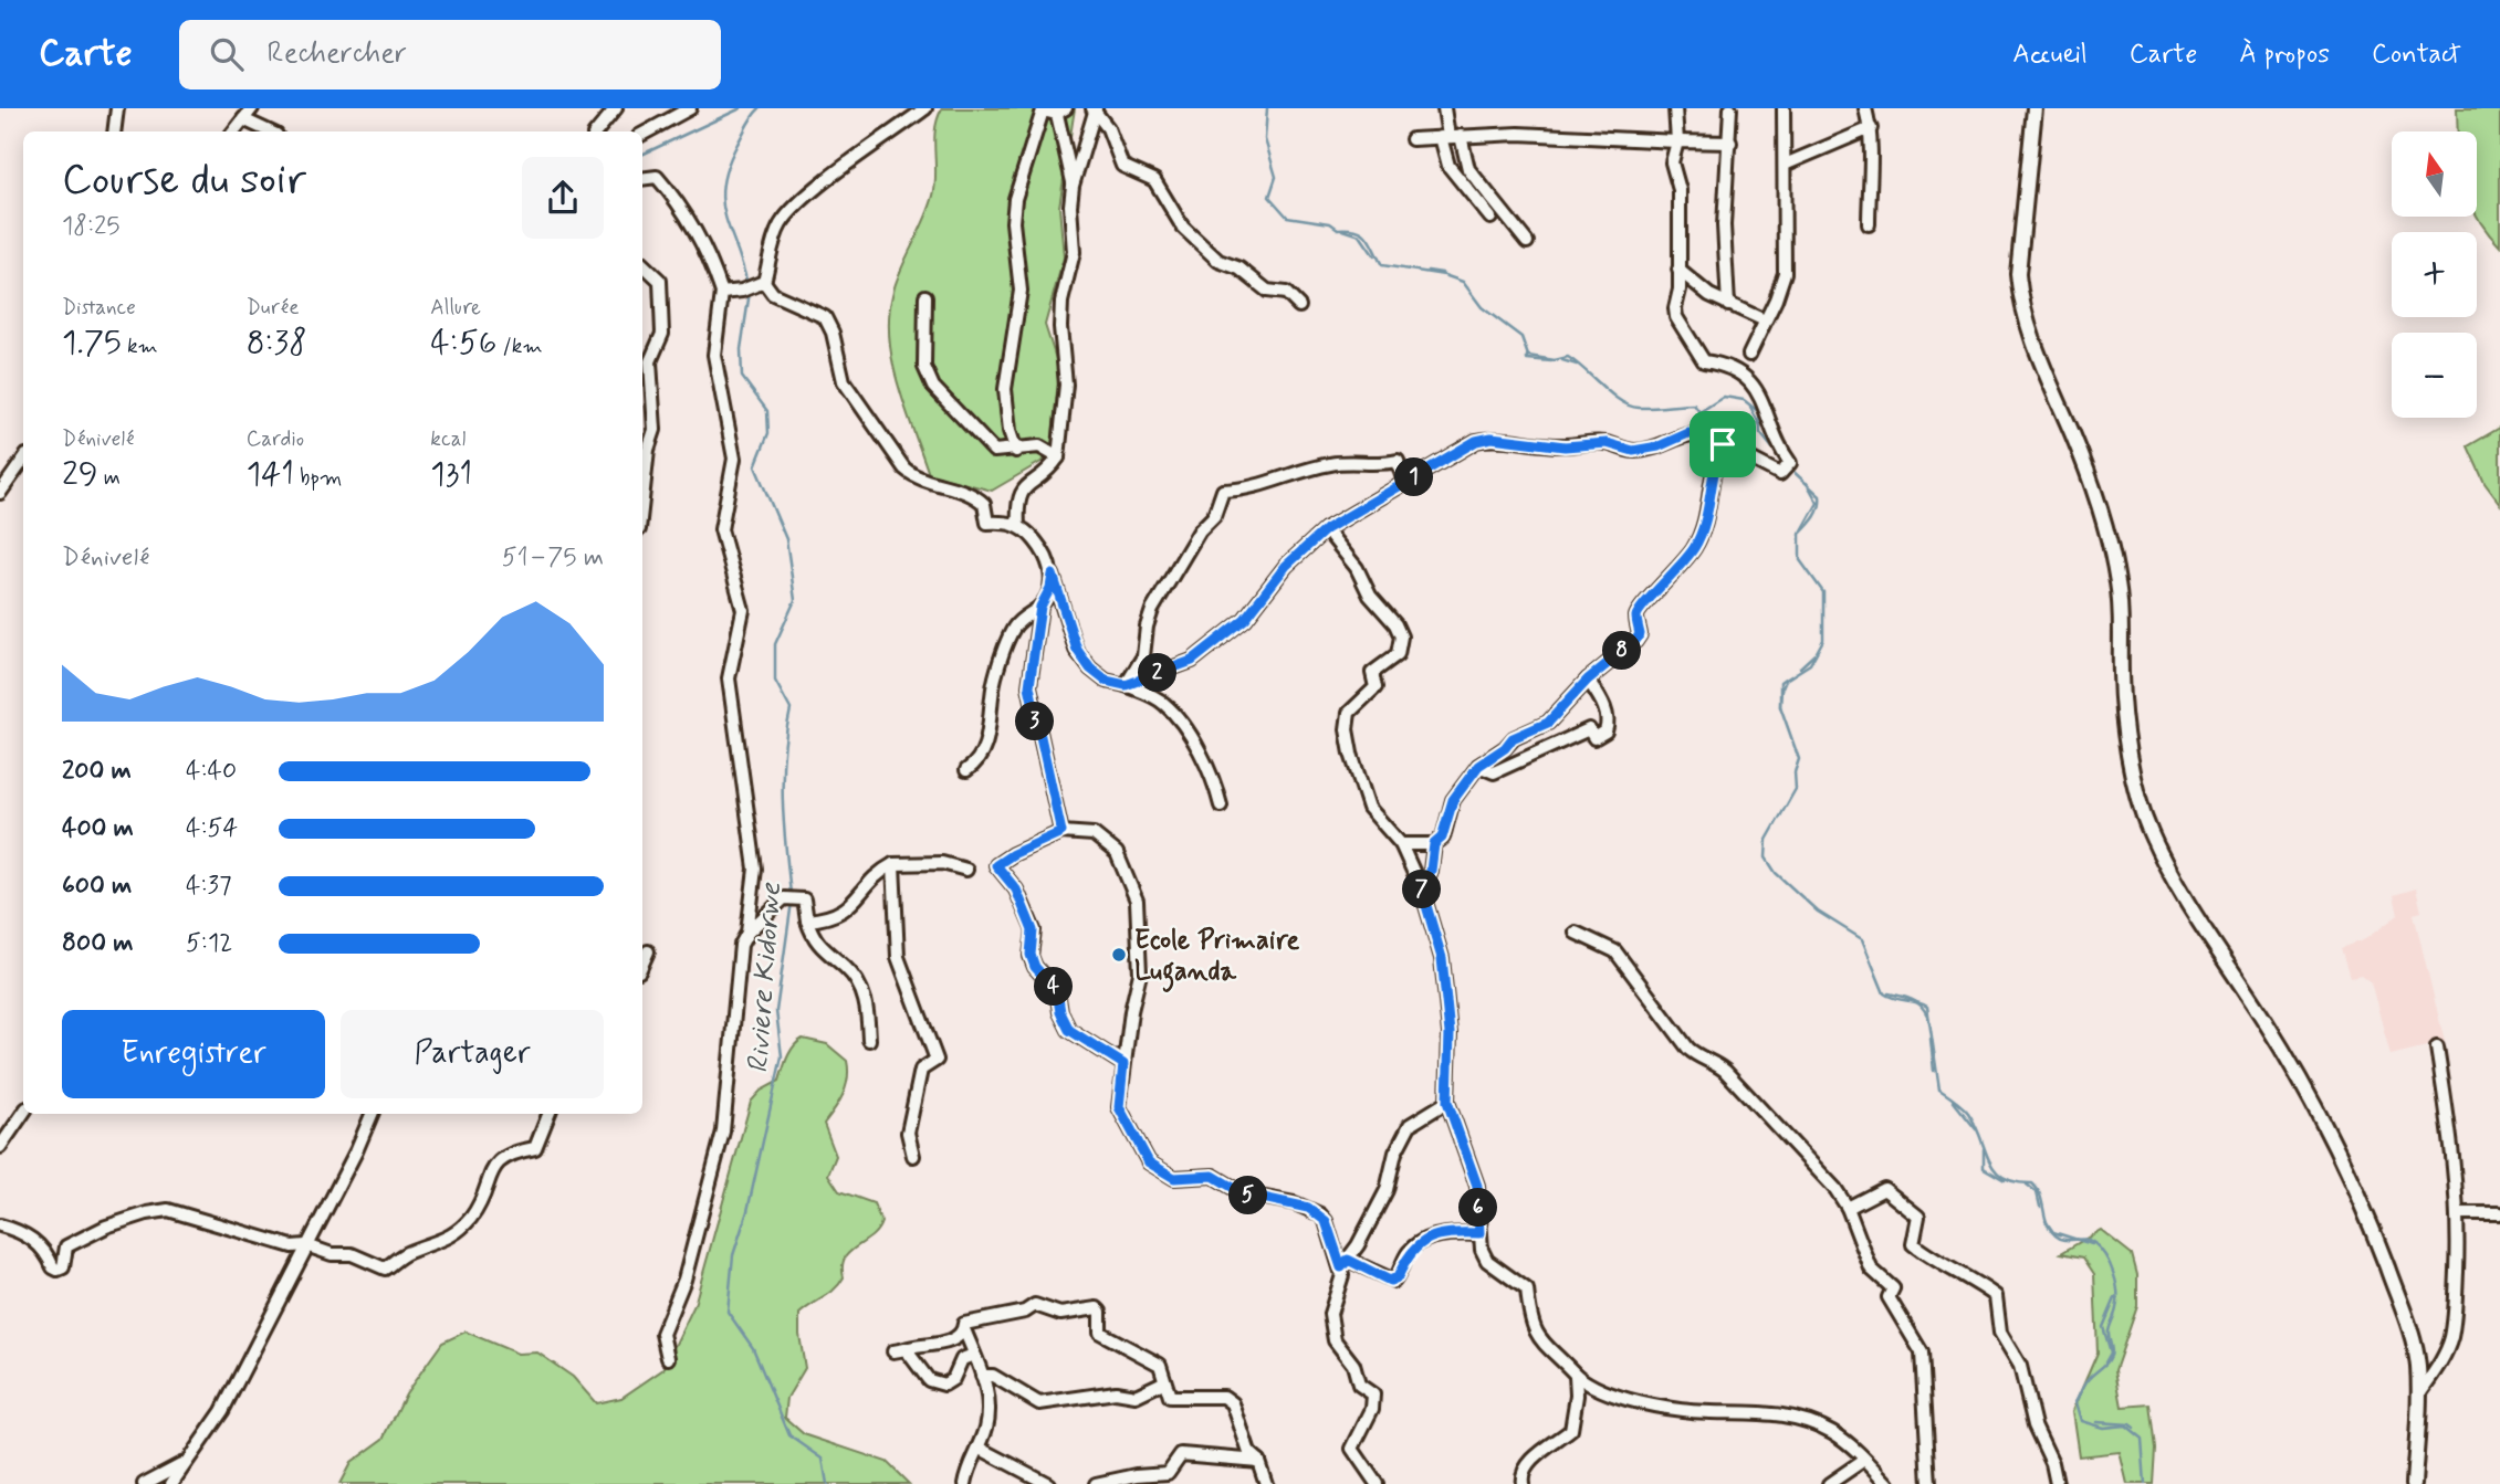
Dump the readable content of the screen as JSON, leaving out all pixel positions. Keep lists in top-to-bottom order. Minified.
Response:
{"water":["Riviere Kidorwe"],"places":["Ecole Primaire Luganda"],"north":"top","page":{"header":"Carte","search":"Rechercher","nav":["Accueil","Carte","À propos","Contact"],"map_buttons":["+","−"],"heading":["Course du soir","18:25"],"stats":[["Distance","1.75 km"],["Durée","8:38"],["Allure","4:56 /km"],["Dénivelé","29 m"],["Cardio","141 bpm"],["kcal","131"]],"pins":["1","8","2","3","7","4","5","6"],"chart":["Dénivelé","51–75 m"],"list":[{"name":"200 m","note":"4:40"},{"name":"400 m","note":"4:54"},{"name":"600 m","note":"4:37"},{"name":"800 m","note":"5:12"}],"buttons":["Enregistrer","Partager"]}}
